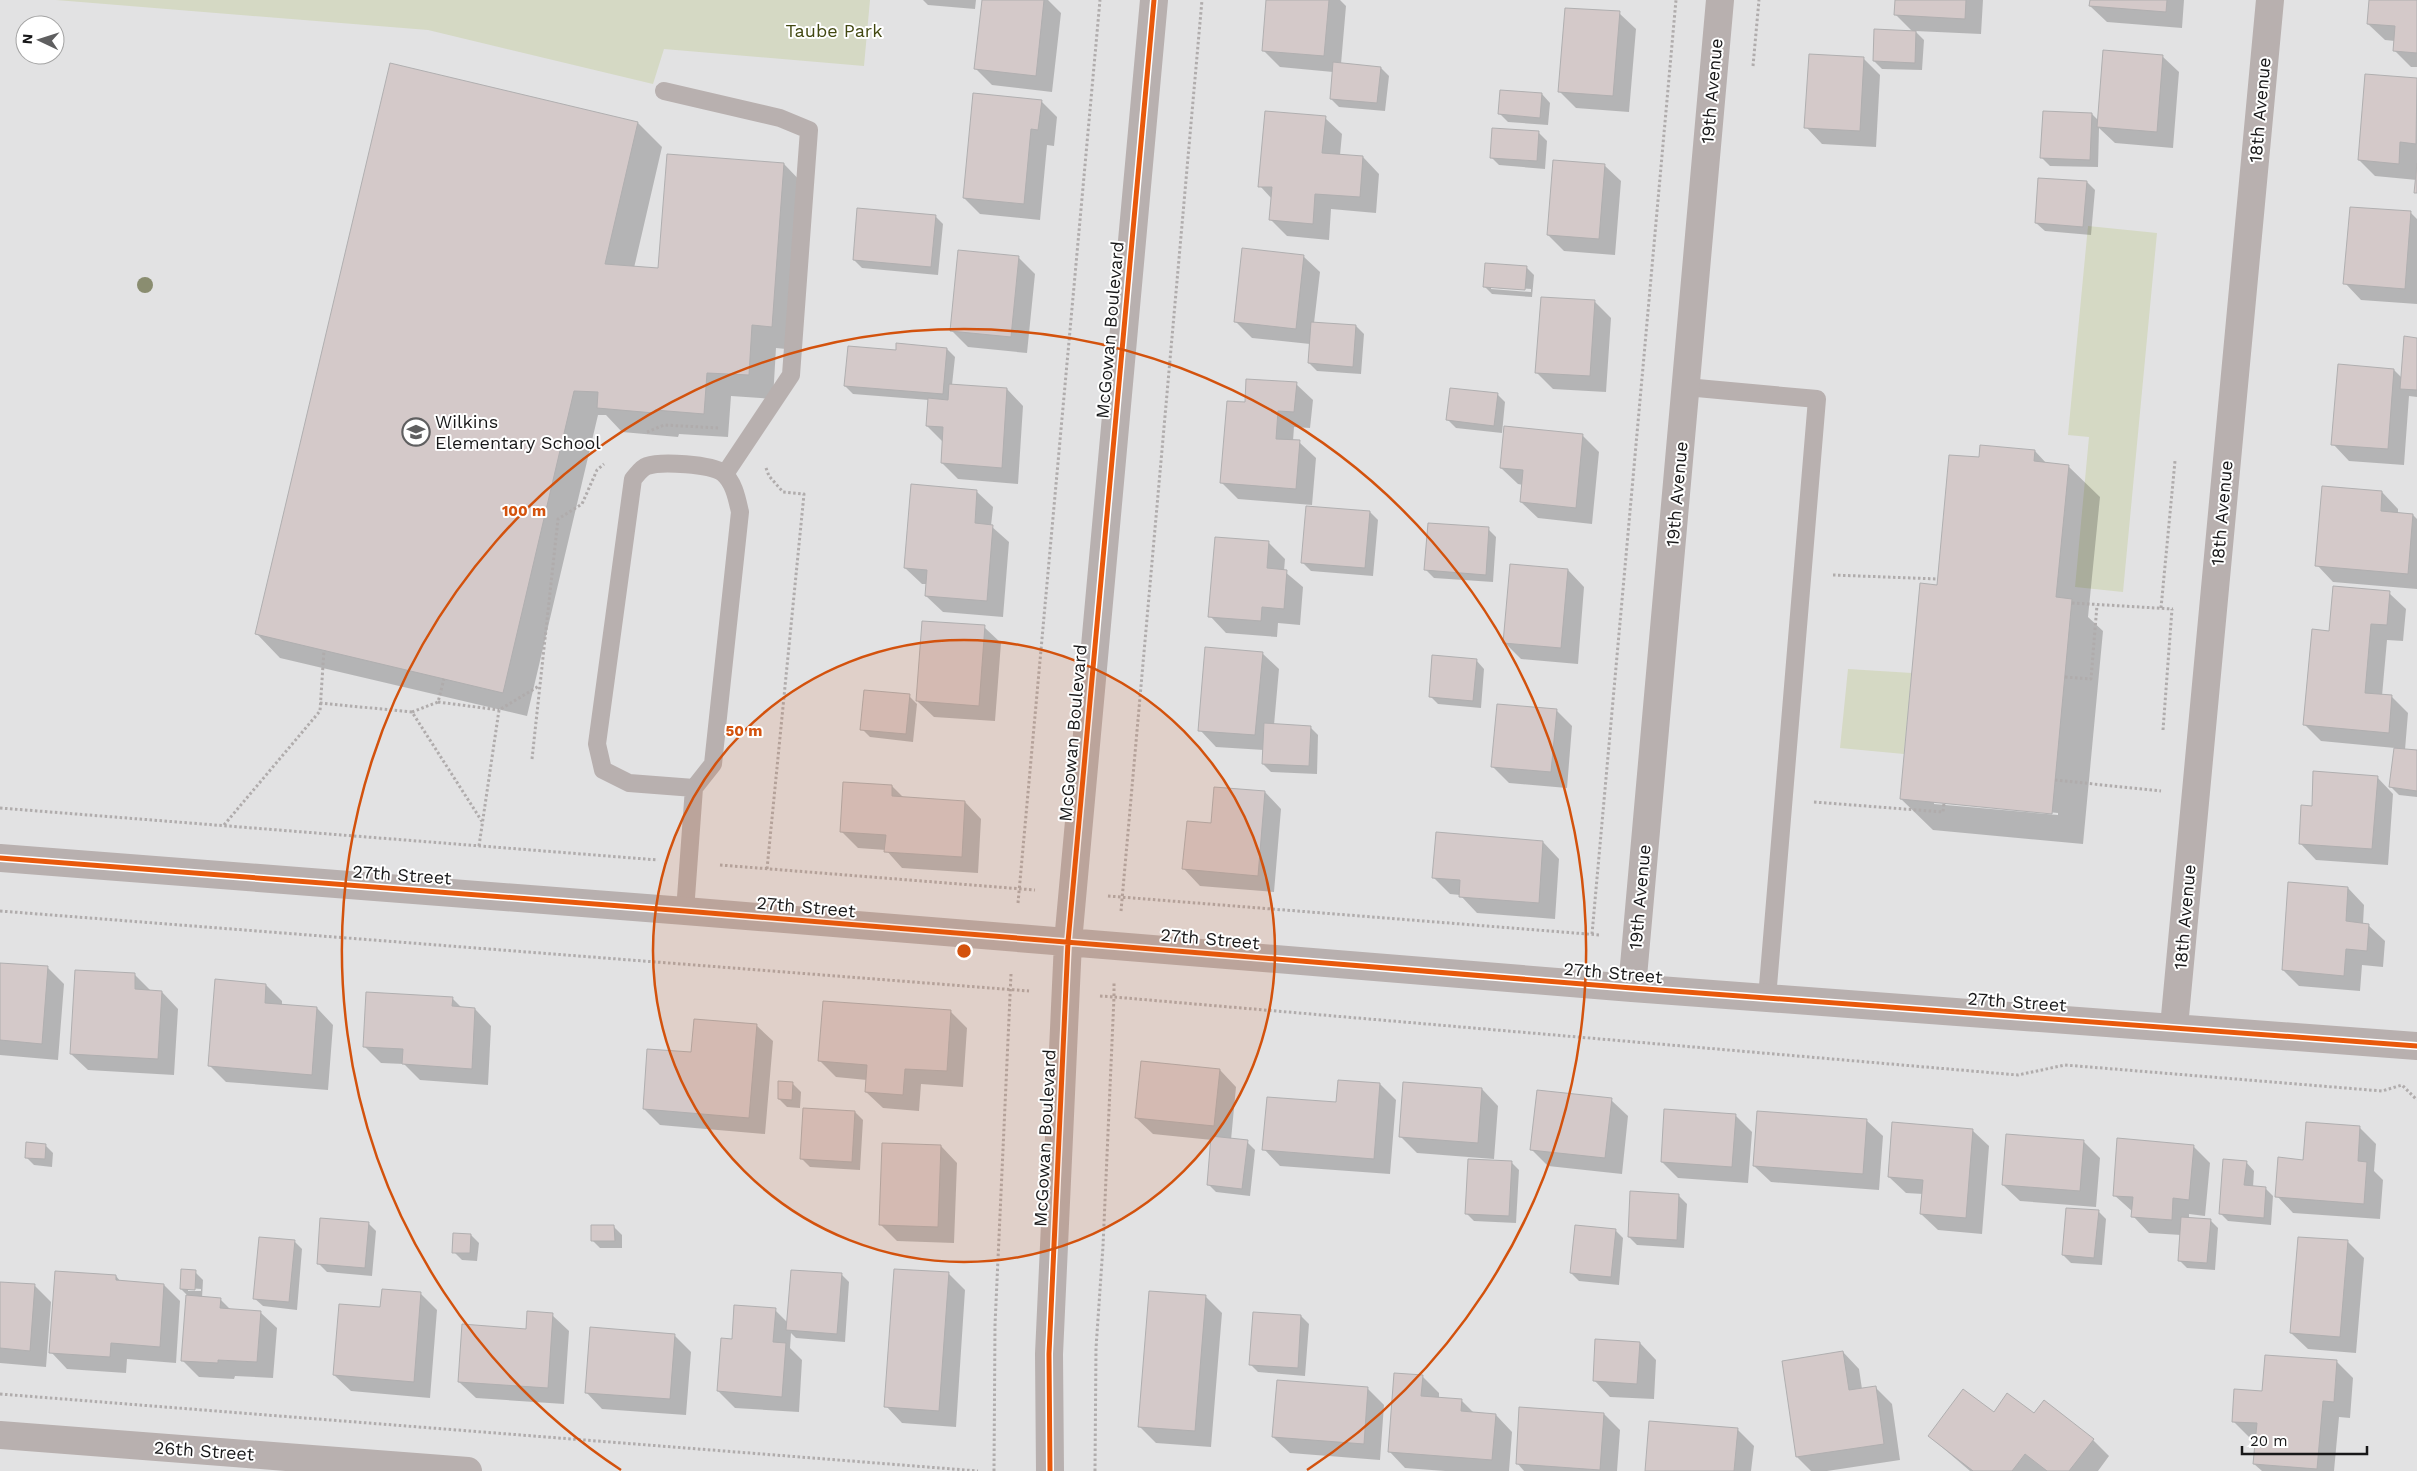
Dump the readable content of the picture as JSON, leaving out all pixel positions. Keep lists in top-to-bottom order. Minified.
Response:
{"streets":{"street":["19th Avenue","18th Avenue","McGowan Boulevard","27th Street","26th Street"]},"crossings":[["19th Avenue","27th Street"],["18th Avenue","27th Street"],["McGowan Boulevard","27th Street"]],"parks":["Taube Park"],"places":{"school or university":["Wilkins Elementary School"]},"scale_bar":"20 m","north":"left","rings":["100 m","50 m"]}
